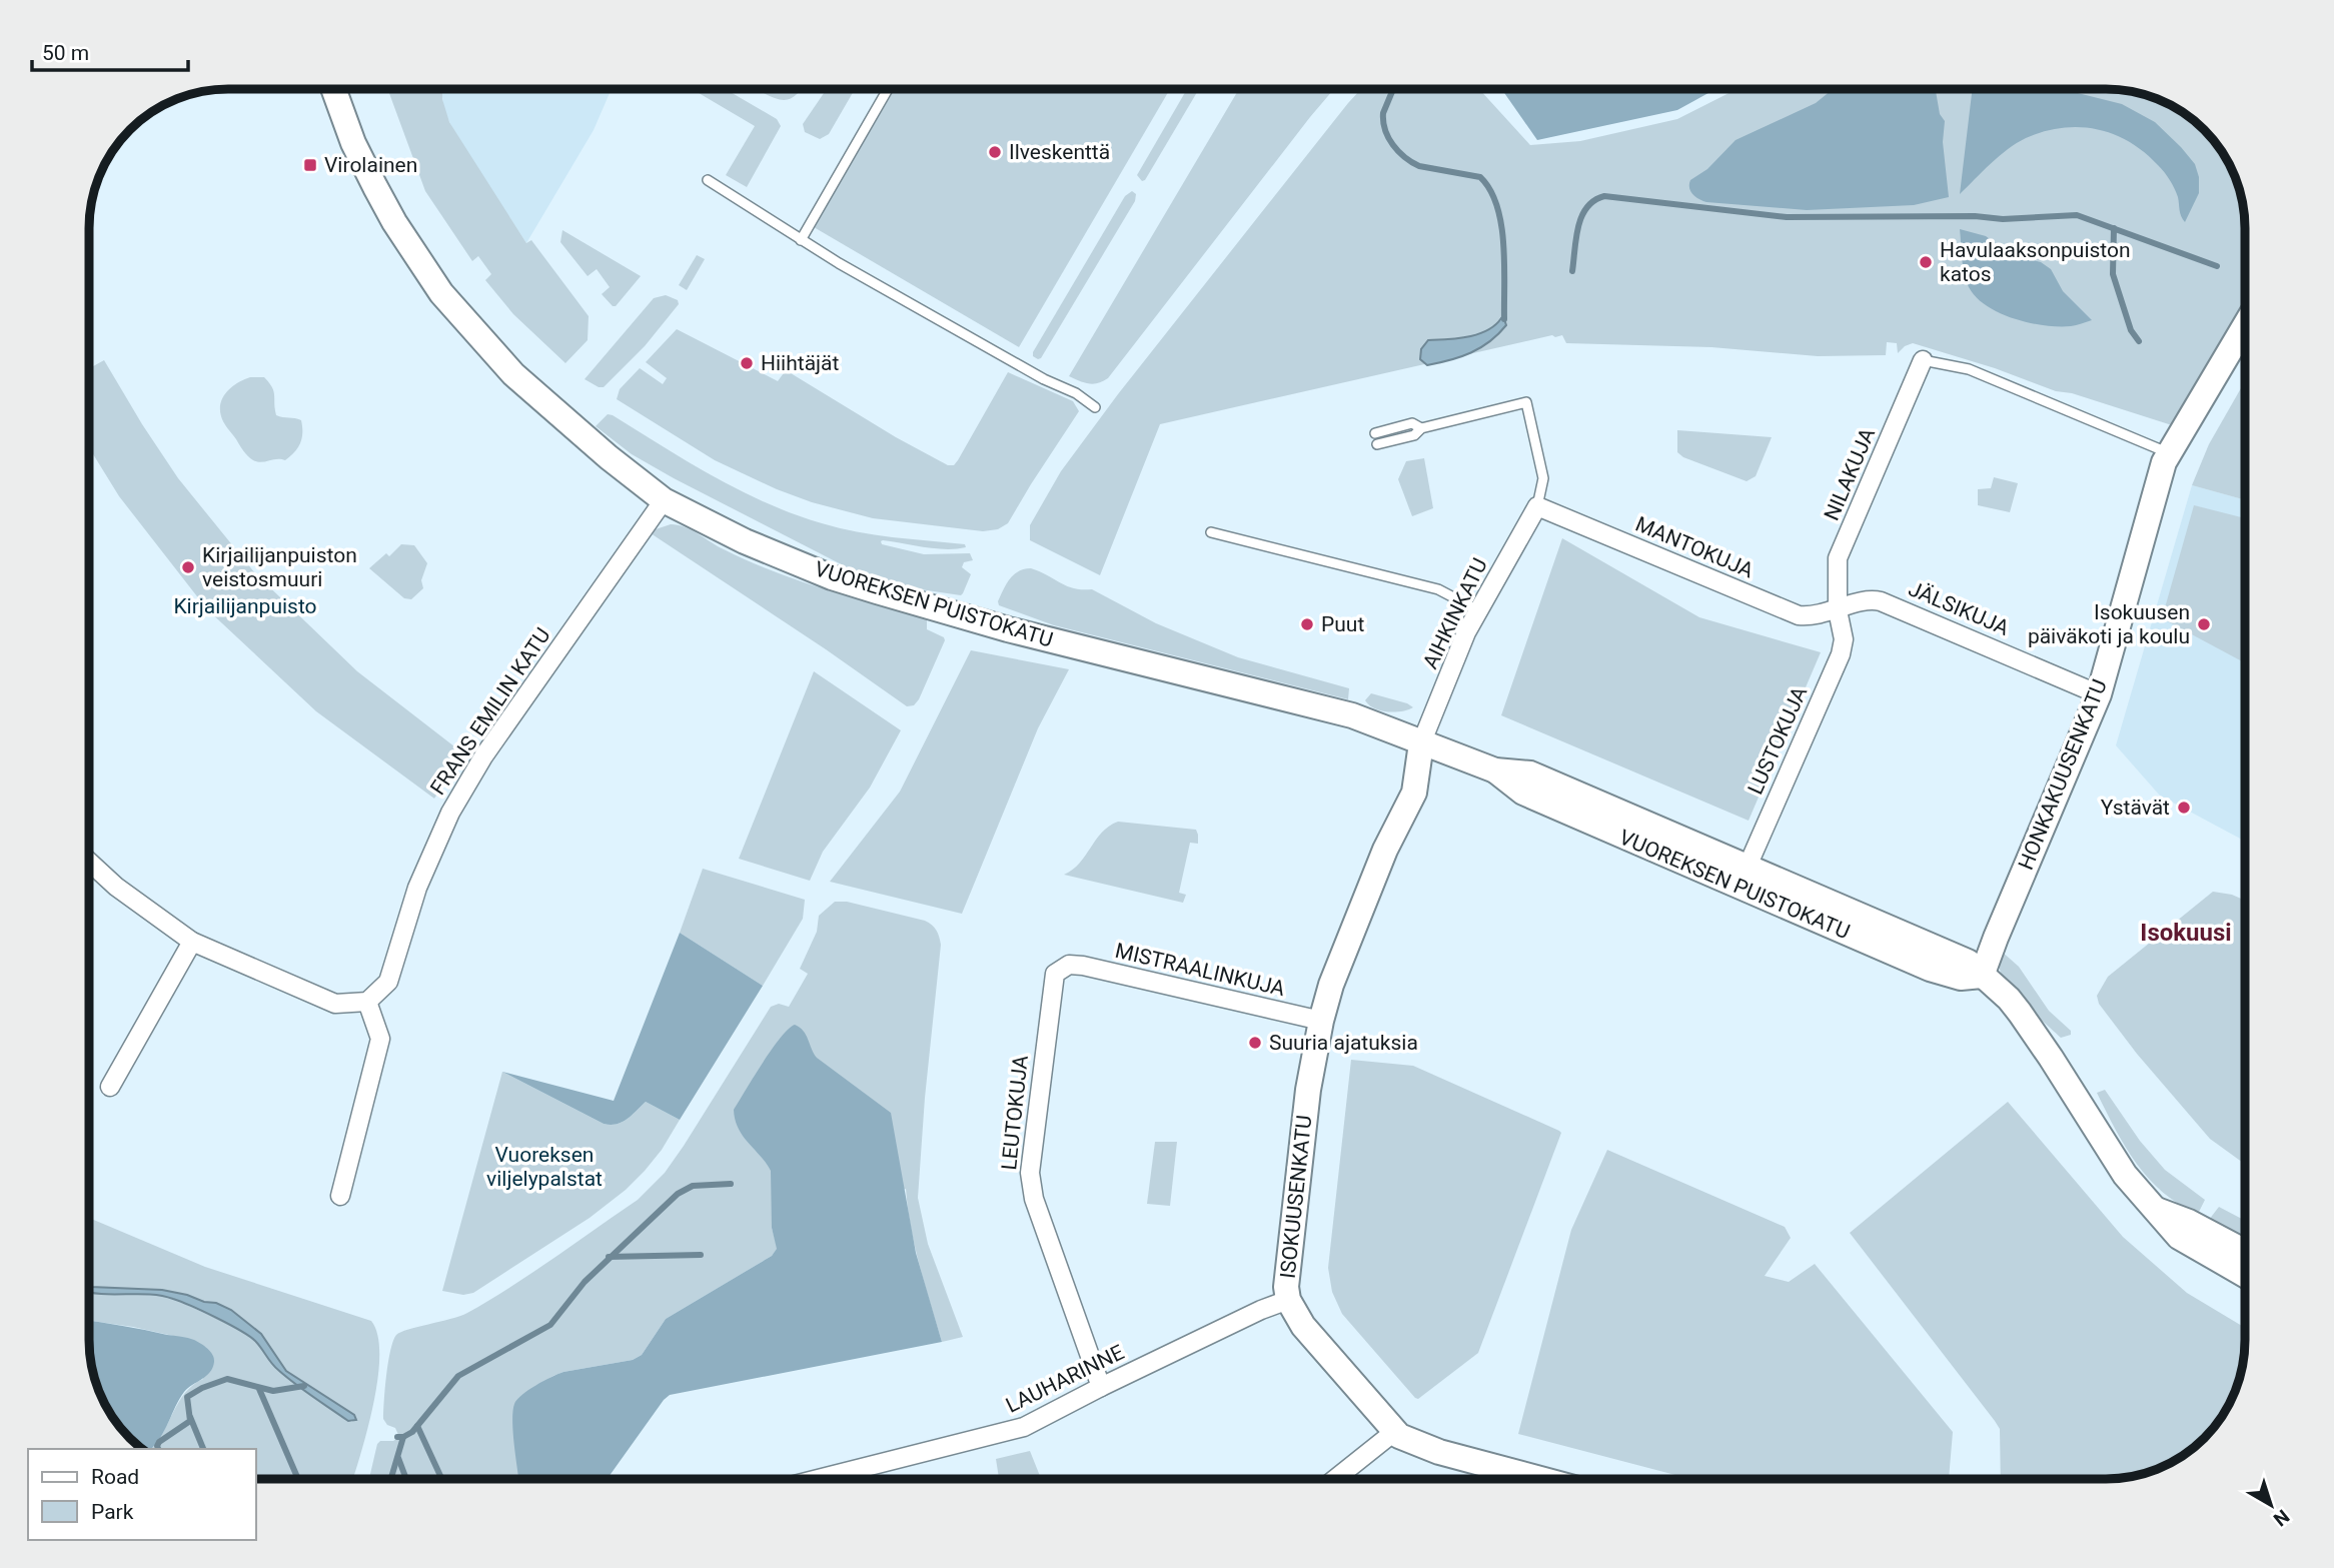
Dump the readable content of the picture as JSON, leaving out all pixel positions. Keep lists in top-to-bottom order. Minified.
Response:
{"streets":{"main road":["VUOREKSEN PUISTOKATU","HONKAKUUSENKATU","ISOKUUSENKATU"],"street":["NILAKUJA","MANTOKUJA","JÄLSIKUJA","AIHKINKATU","FRANS EMILIN KATU","LUSTOKUJA","MISTRAALINKUJA","LEUTOKUJA","LAUHARINNE"]},"crossings":[["NILAKUJA","MANTOKUJA"],["NILAKUJA","JÄLSIKUJA"],["NILAKUJA","LUSTOKUJA"],["MANTOKUJA","JÄLSIKUJA"],["MANTOKUJA","AIHKINKATU"],["MANTOKUJA","LUSTOKUJA"],["VUOREKSEN PUISTOKATU","AIHKINKATU"],["VUOREKSEN PUISTOKATU","FRANS EMILIN KATU"],["VUOREKSEN PUISTOKATU","LUSTOKUJA"],["VUOREKSEN PUISTOKATU","HONKAKUUSENKATU"],["VUOREKSEN PUISTOKATU","ISOKUUSENKATU"],["JÄLSIKUJA","LUSTOKUJA"],["JÄLSIKUJA","HONKAKUUSENKATU"],["AIHKINKATU","ISOKUUSENKATU"],["MISTRAALINKUJA","LEUTOKUJA"],["MISTRAALINKUJA","ISOKUUSENKATU"],["LEUTOKUJA","LAUHARINNE"],["ISOKUUSENKATU","LAUHARINNE"]],"districts":["Isokuusi"],"parks":["Kirjailijanpuisto","Vuoreksen viljelypalstat"],"places":{"other":["Ilveskenttä","Havulaaksonpuiston katos","Hiihtäjät","Kirjailijanpuiston veistosmuuri","Puut","Isokuusen päiväkoti ja koulu","Ystävät","Suuria ajatuksia"],"transit":["Virolainen"]},"legend":["Road","Park"],"scale_bar":"50 m","north":"bottom right"}
